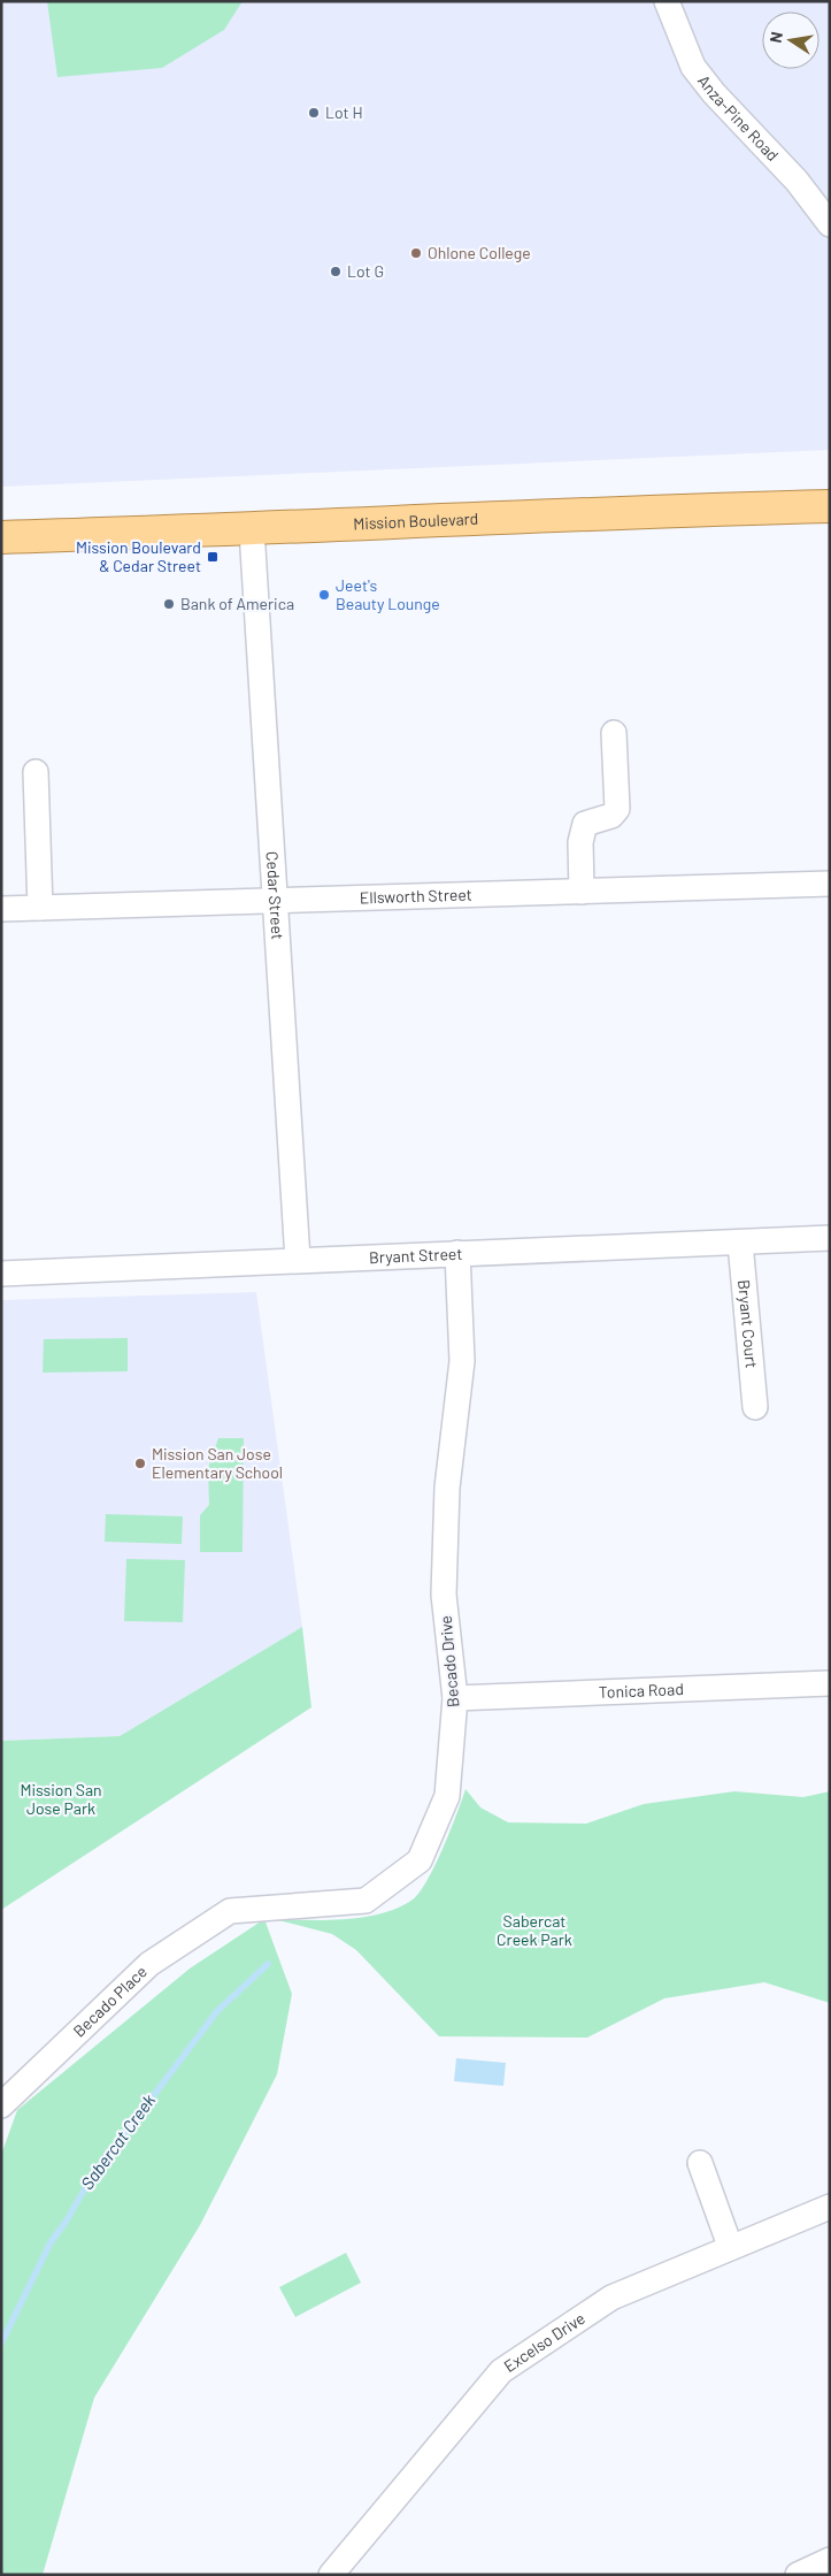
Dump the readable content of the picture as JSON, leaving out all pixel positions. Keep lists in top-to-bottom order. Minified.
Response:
{"streets":{"main road":["Mission Boulevard"],"street":["Anza-Pine Road","Cedar Street","Ellsworth Street","Bryant Street","Bryant Court","Becado Drive","Tonica Road","Becado Place","Excelso Drive"]},"crossings":[["Mission Boulevard","Cedar Street"],["Cedar Street","Ellsworth Street"],["Cedar Street","Bryant Street"],["Bryant Street","Bryant Court"],["Bryant Street","Becado Drive"],["Becado Drive","Tonica Road"],["Becado Drive","Becado Place"]],"water":["Sabercat Creek"],"parks":["Mission San Jose Park","Sabercat Creek Park"],"places":{"other":["Lot H","Ohlone College","Lot G","Jeet's Beauty Lounge","Bank of America","Mission San Jose Elementary School"],"transit":["Mission Boulevard & Cedar Street"]},"north":"left"}
